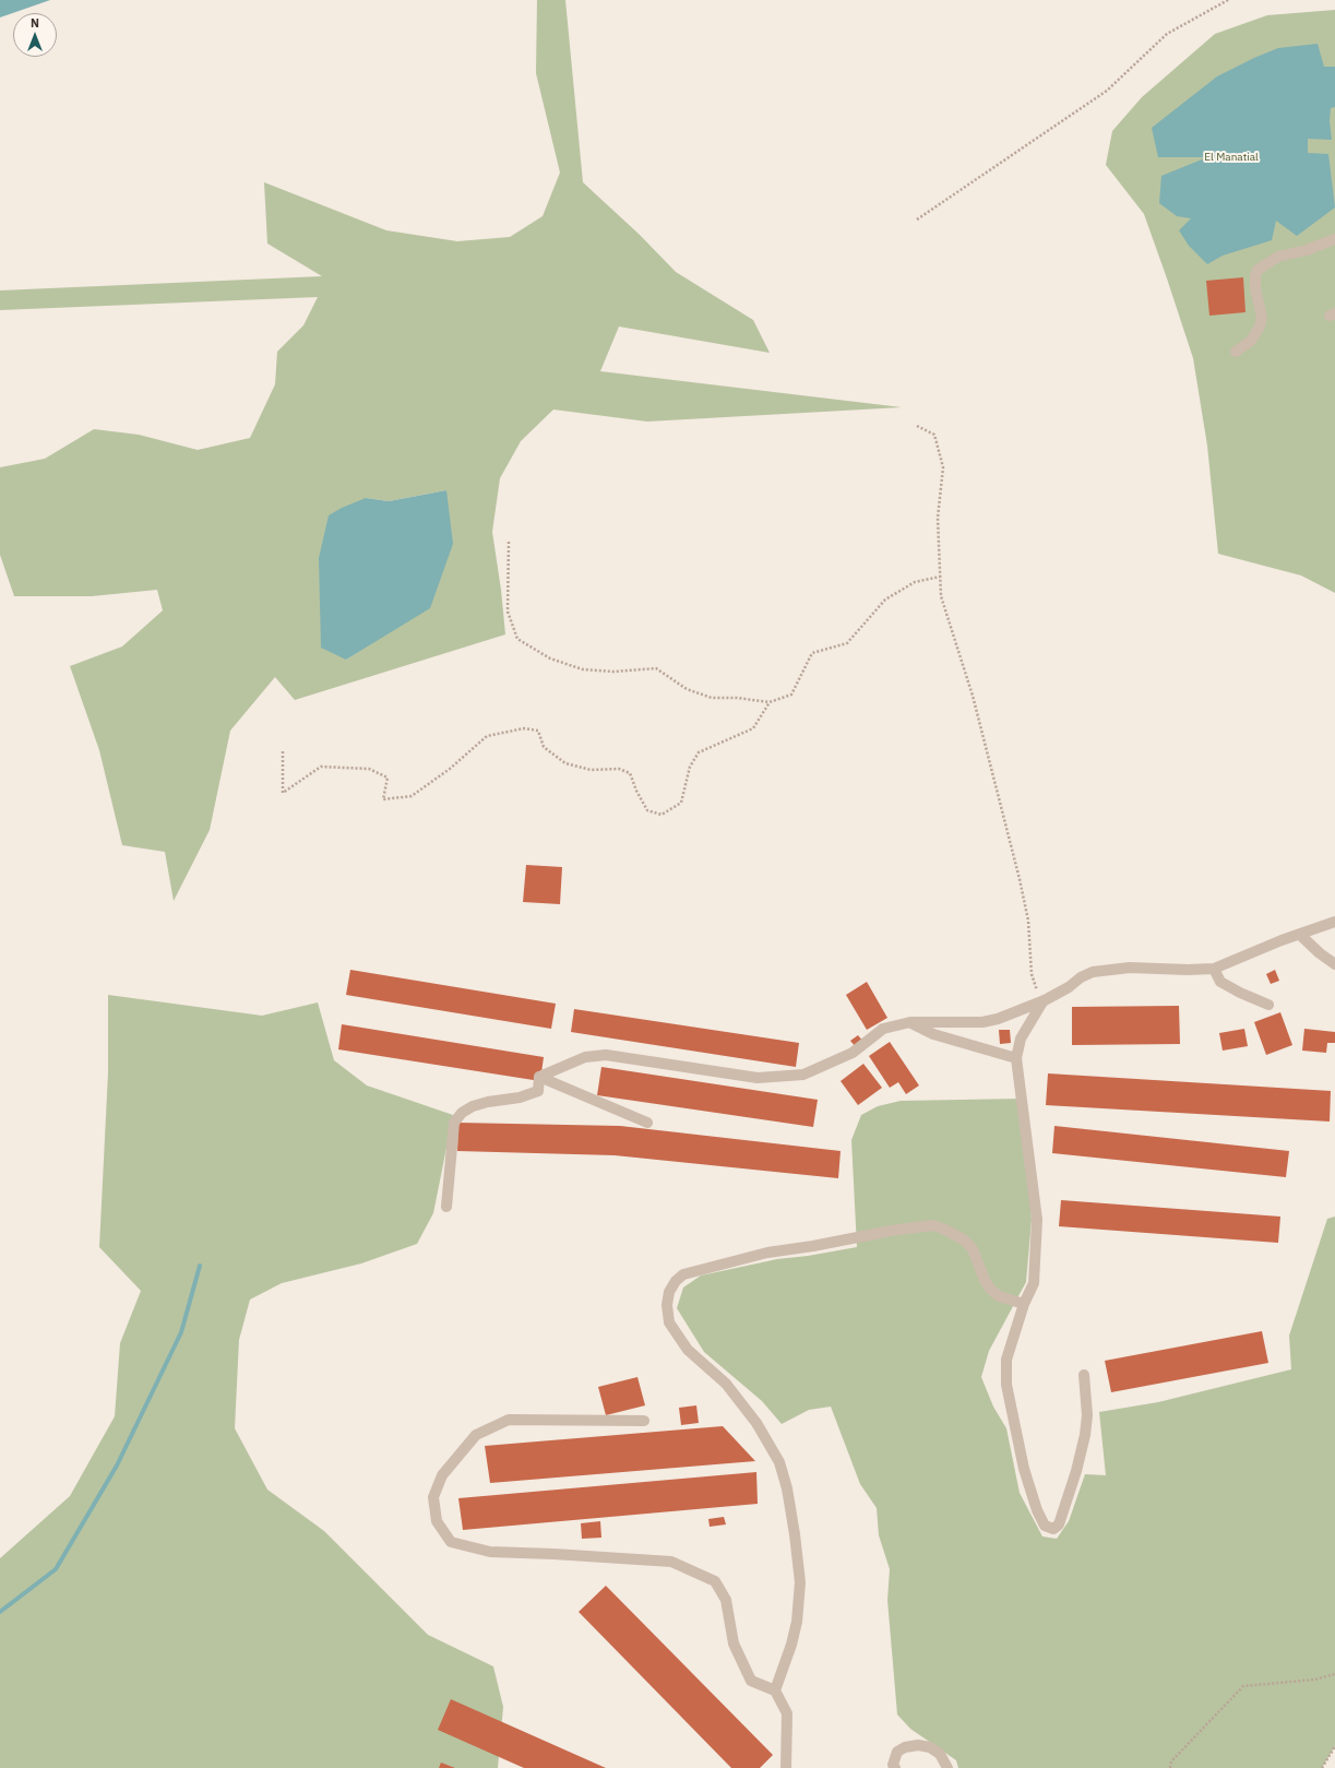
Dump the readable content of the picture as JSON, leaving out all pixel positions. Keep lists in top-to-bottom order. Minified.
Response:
{"parks":["El Manatial"],"north":"top"}
